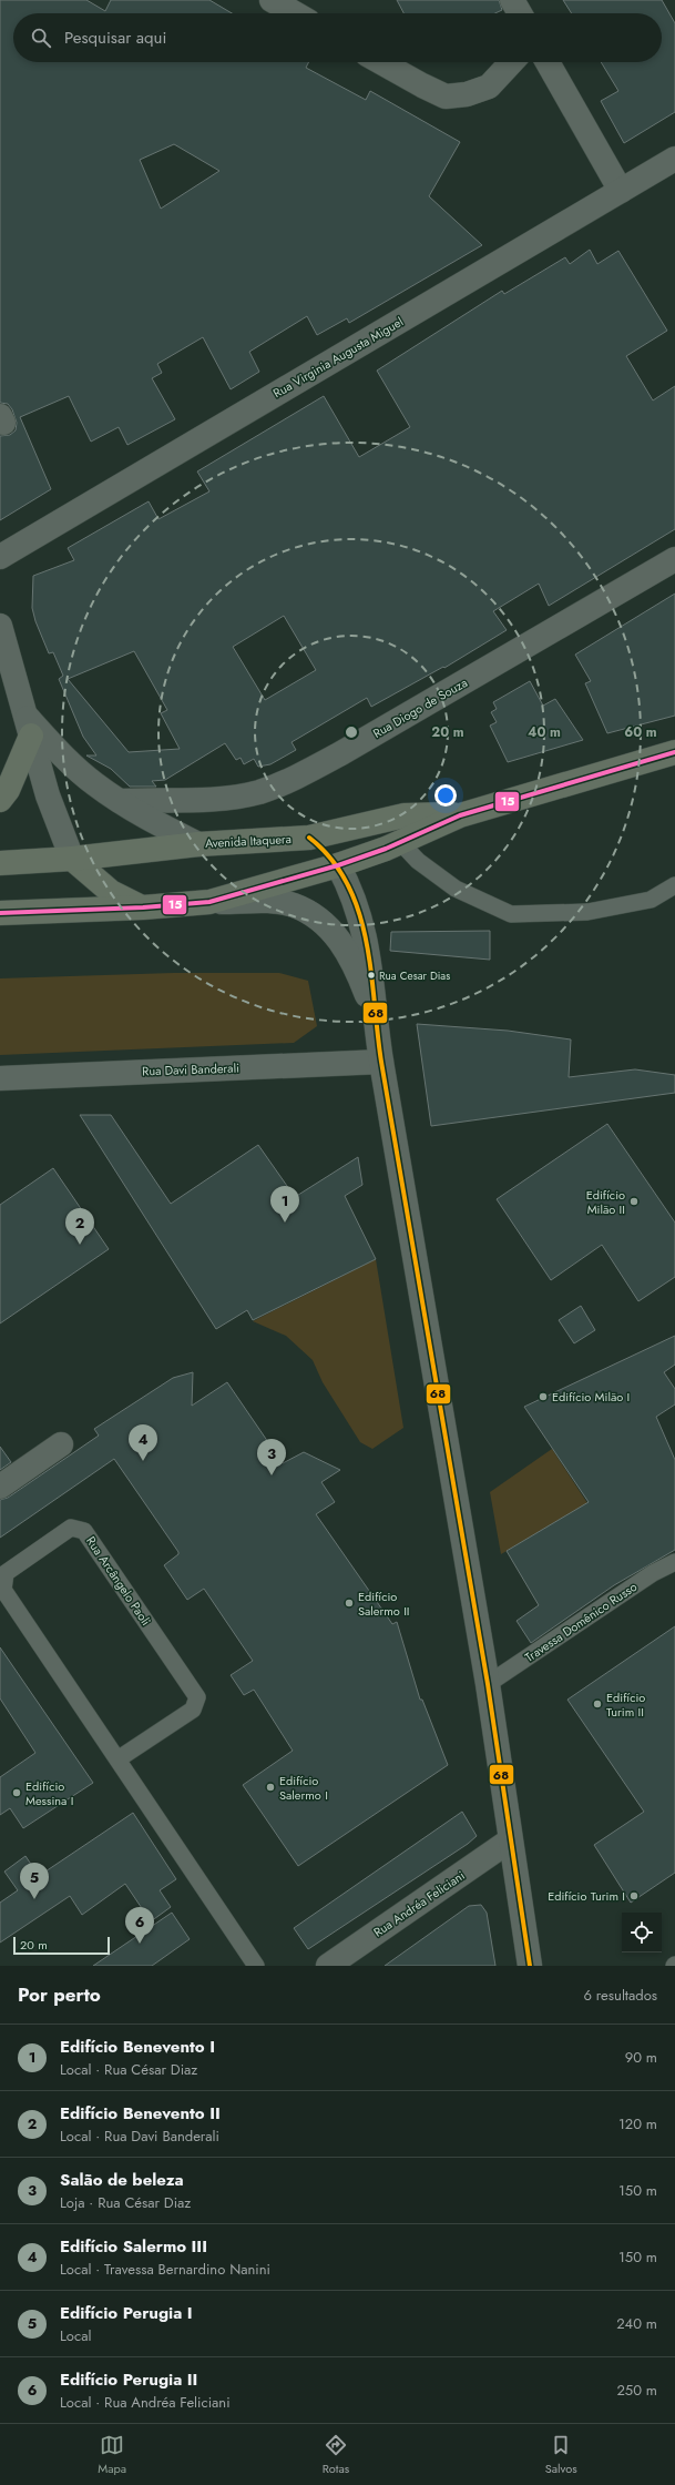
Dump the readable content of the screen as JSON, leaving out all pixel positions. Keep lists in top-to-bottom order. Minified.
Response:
{"streets":{"main road":["Avenida Itaquera"],"street":["Rua Virginia Augusta Miguel","Rua Diogo de Souza","Rua Davi Banderali","Rua Andréa Feliciani"],"lane":["Rua Arcângelo Paoli","Travessa Domênico Russo"]},"crossings":[["Rua Diogo de Souza","Avenida Itaquera"]],"places":["Rua Cesar Dias","Edifício Milão II","Edifício Milão I","Edifício Salermo II","Edifício Turim II","Edifício Salermo I","Edifício Messina I","Edifício Turim I"],"lines":["transit line 15","transit line 68"],"scale_bar":"20 m","page":{"search":"Pesquisar aqui","pins":["1","2","4","3","5","6"],"scale":"20 m","heading":["Por perto","6 resultados"],"list":[{"mark":"1","name":"Edifício Benevento I","note":"Local · Rua César Diaz","value":"90 m"},{"mark":"2","name":"Edifício Benevento II","note":"Local · Rua Davi Banderali","value":"120 m"},{"mark":"3","name":"Salão de beleza","note":"Loja · Rua César Diaz","value":"150 m"},{"mark":"4","name":"Edifício Salermo III","note":"Local · Travessa Bernardino Nanini","value":"150 m"},{"mark":"5","name":"Edifício Perugia I","note":"Local","value":"240 m"},{"mark":"6","name":"Edifício Perugia II","note":"Local · Rua Andréa Feliciani","value":"250 m"}],"nav":["Mapa","Rotas","Salvos"]},"rings":["20 m","40 m","60 m"]}
